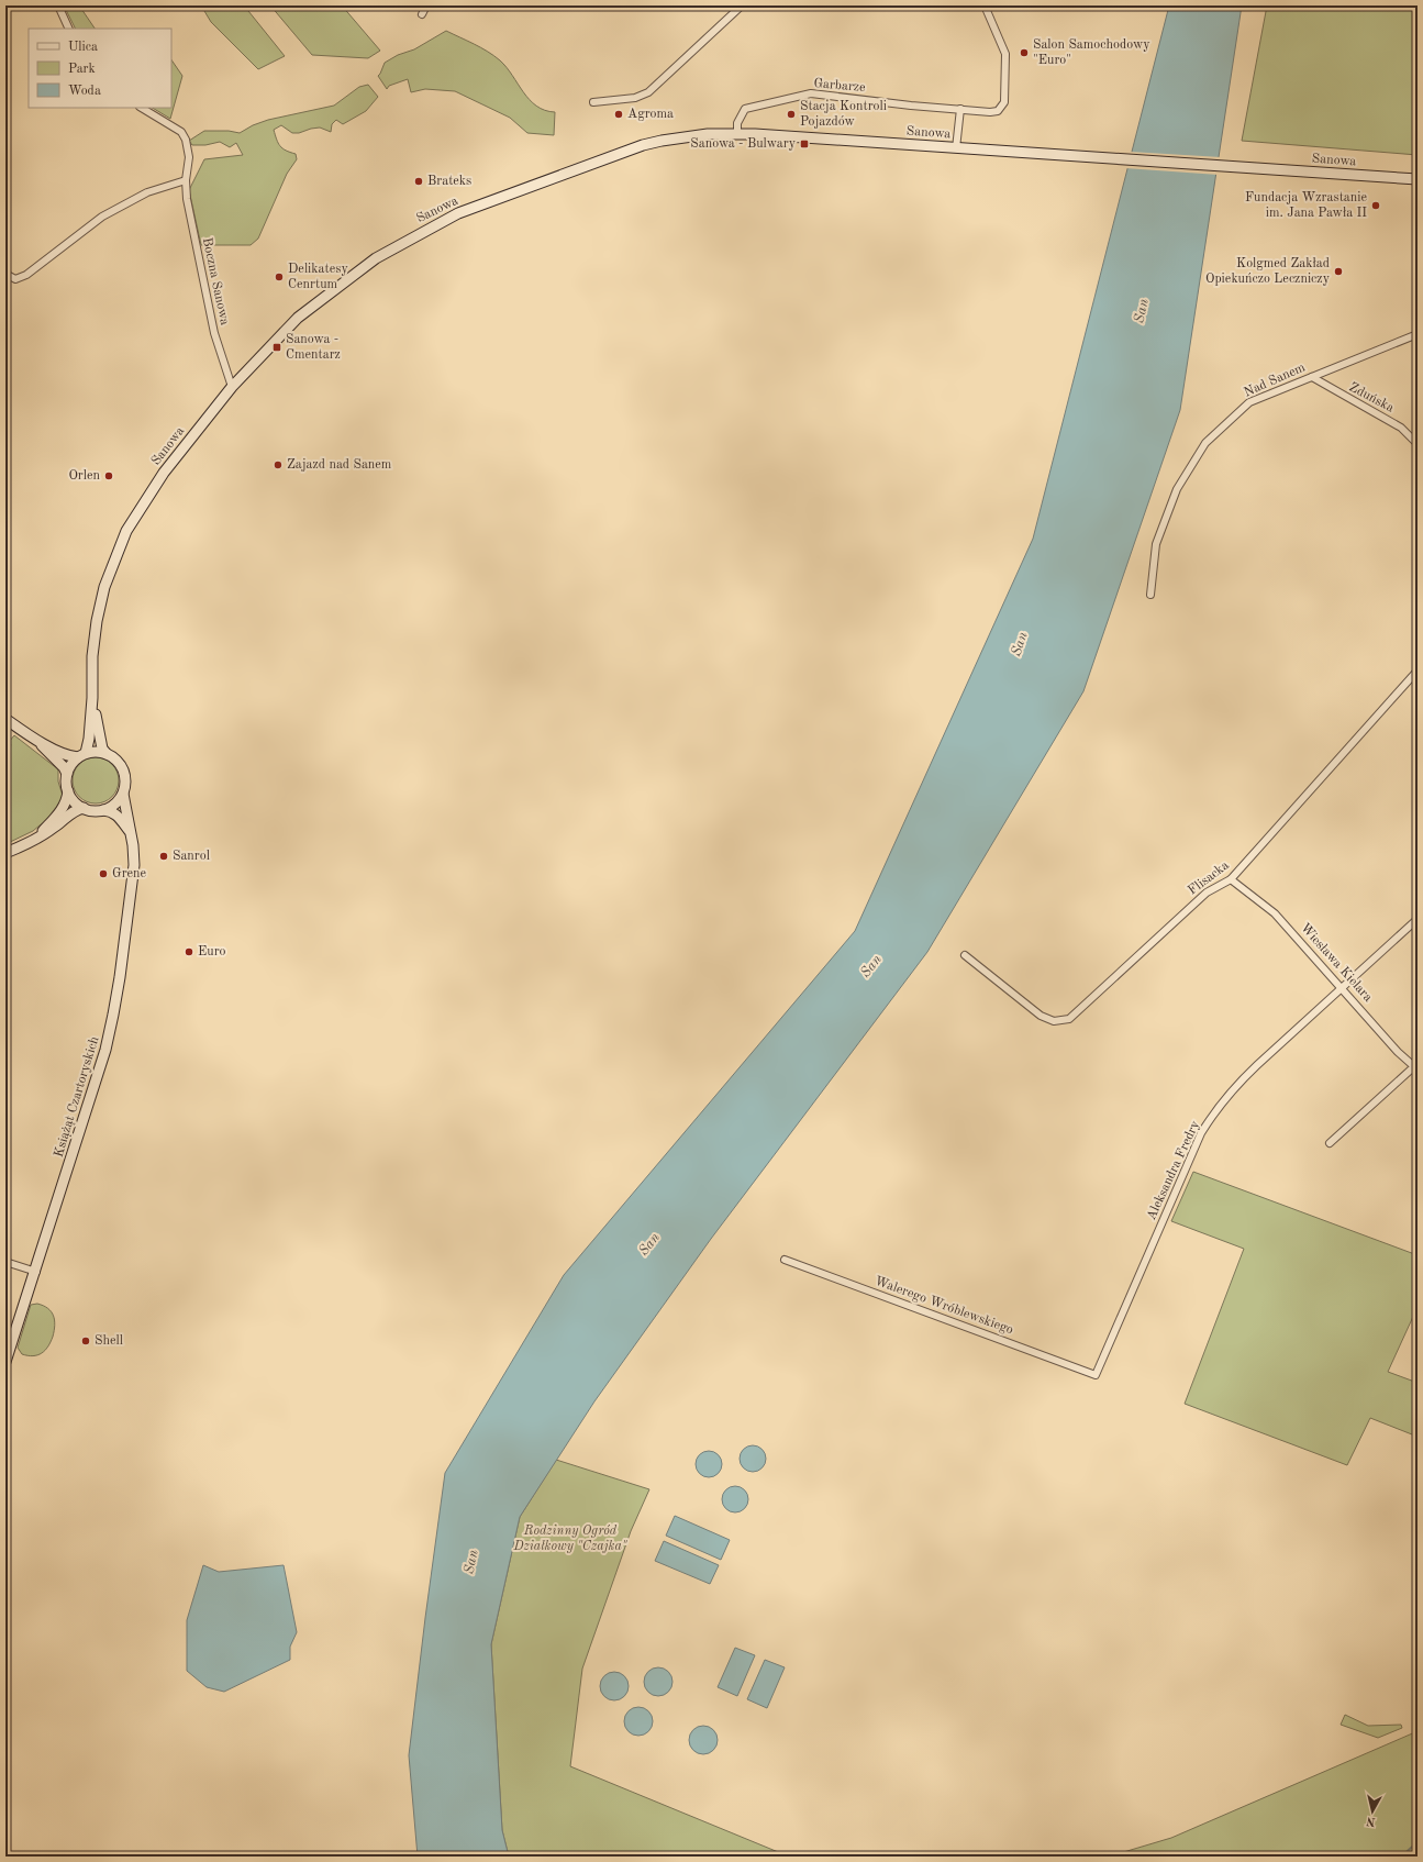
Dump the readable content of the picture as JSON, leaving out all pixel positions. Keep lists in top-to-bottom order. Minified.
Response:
{"streets":{"main road":["Sanowa","Książąt Czartoryskich"],"street":["Garbarze","Boczna Sanowa","Nad Sanem","Zduńska","Flisacka","Wiesława Kielara","Aleksandra Fredry","Walerego Wróblewskiego"]},"crossings":[["Garbarze","Sanowa"],["Sanowa","Boczna Sanowa"],["Nad Sanem","Zduńska"],["Flisacka","Wiesława Kielara"],["Wiesława Kielara","Aleksandra Fredry"],["Aleksandra Fredry","Walerego Wróblewskiego"]],"water":["San"],"parks":["Rodzinny Ogród Działkowy \"Czajka\""],"places":{"other":["Salon Samochodowy \"Euro\"","Agroma","Stacja Kontroli Pojazdów","Brateks","Fundacja Wzrastanie im. Jana Pawła II","Kolgmed Zakład Opiekuńczo Leczniczy","Delikatesy Cenrtum","Zajazd nad Sanem","Orlen","Sanrol","Grene","Euro","Shell"],"transit":["Sanowa - Bulwary","Sanowa - Cmentarz"]},"legend":["Ulica","Park","Woda"],"north":"bottom"}
